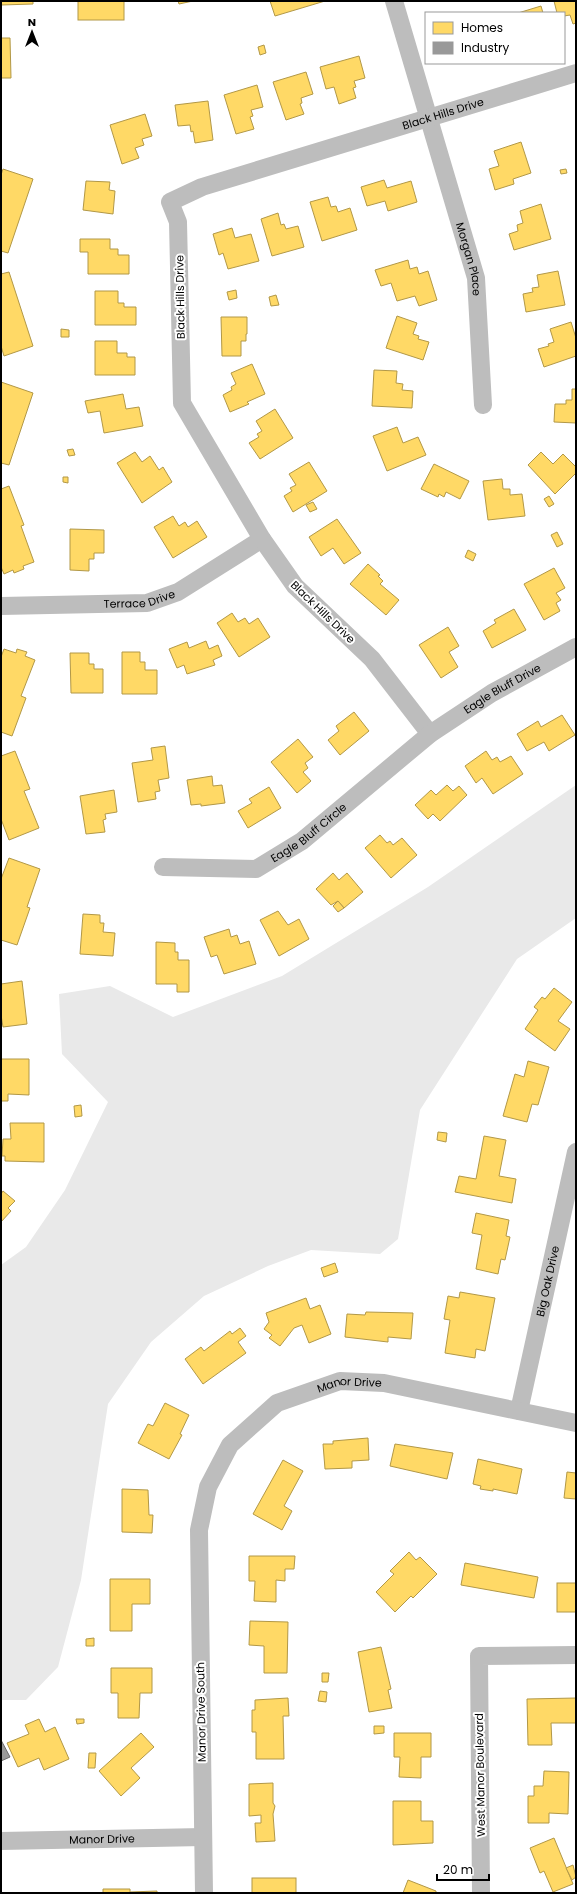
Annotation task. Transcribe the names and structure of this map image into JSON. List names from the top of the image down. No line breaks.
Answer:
{"streets":{"street":["Black Hills Drive","Morgan Place","Terrace Drive","Eagle Bluff Drive","Eagle Bluff Circle","Big Oak Drive","Manor Drive","Manor Drive South","West Manor Boulevard"]},"crossings":[["Black Hills Drive","Morgan Place"],["Black Hills Drive","Terrace Drive"],["Black Hills Drive","Eagle Bluff Drive"],["Black Hills Drive","Eagle Bluff Circle"],["Eagle Bluff Drive","Eagle Bluff Circle"],["Big Oak Drive","Manor Drive"],["Manor Drive","Manor Drive South"]],"legend":["Homes","Industry"],"scale_bar":"20 m","north":"top"}
